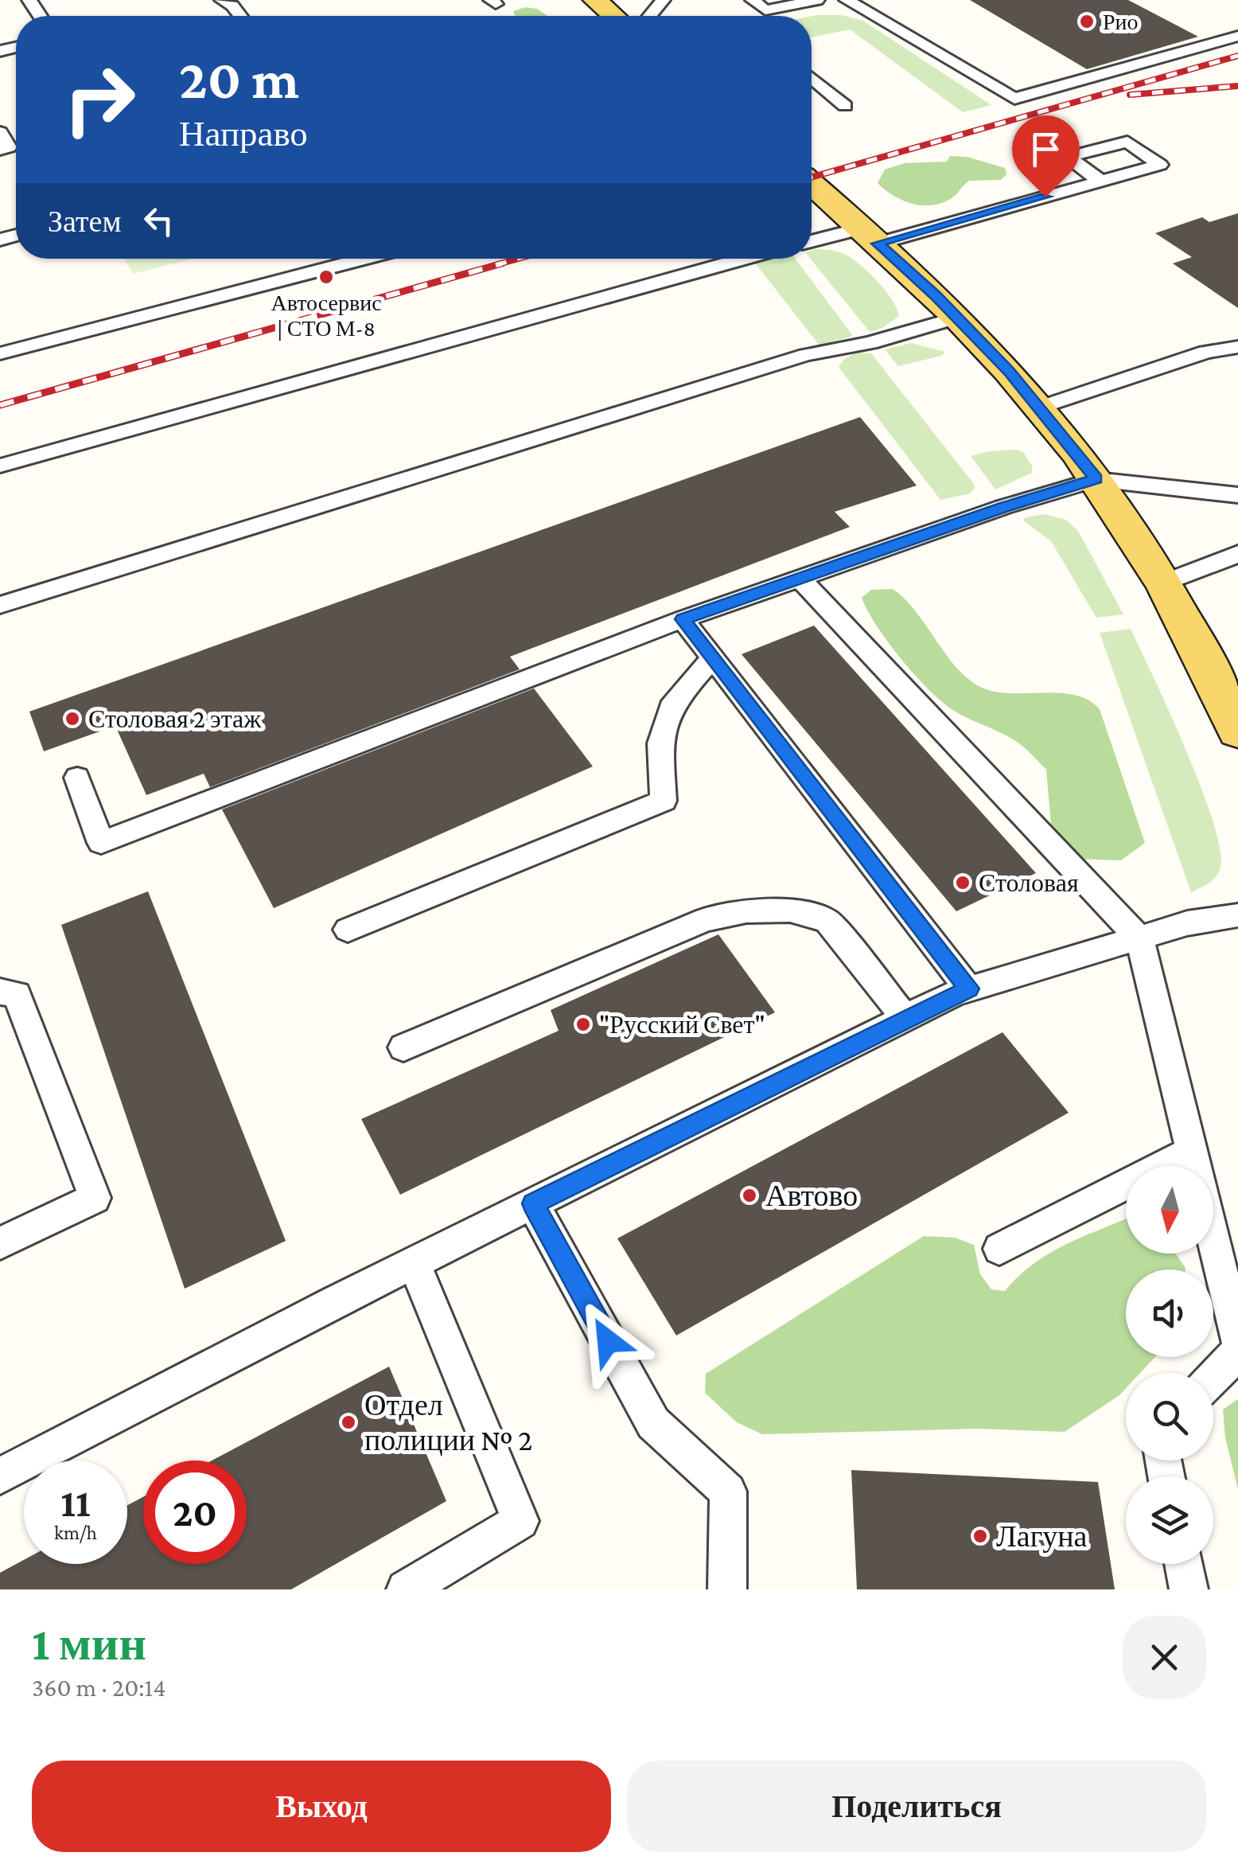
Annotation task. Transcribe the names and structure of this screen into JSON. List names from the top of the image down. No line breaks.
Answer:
{"places":["Рио","Автосервис | СТО М-8","Столовая 2 этаж","Столовая","\"Русский Свет\"","Автово","Отдел полиции № 2","Лагуна"],"north":"bottom","page":{"turn":["20 m","Направо"],"then":"Затем","speed":"11 km/h","limit":"20","heading":["1 мин","360 m · 20:14"],"buttons":["Выход","Поделиться"]}}
